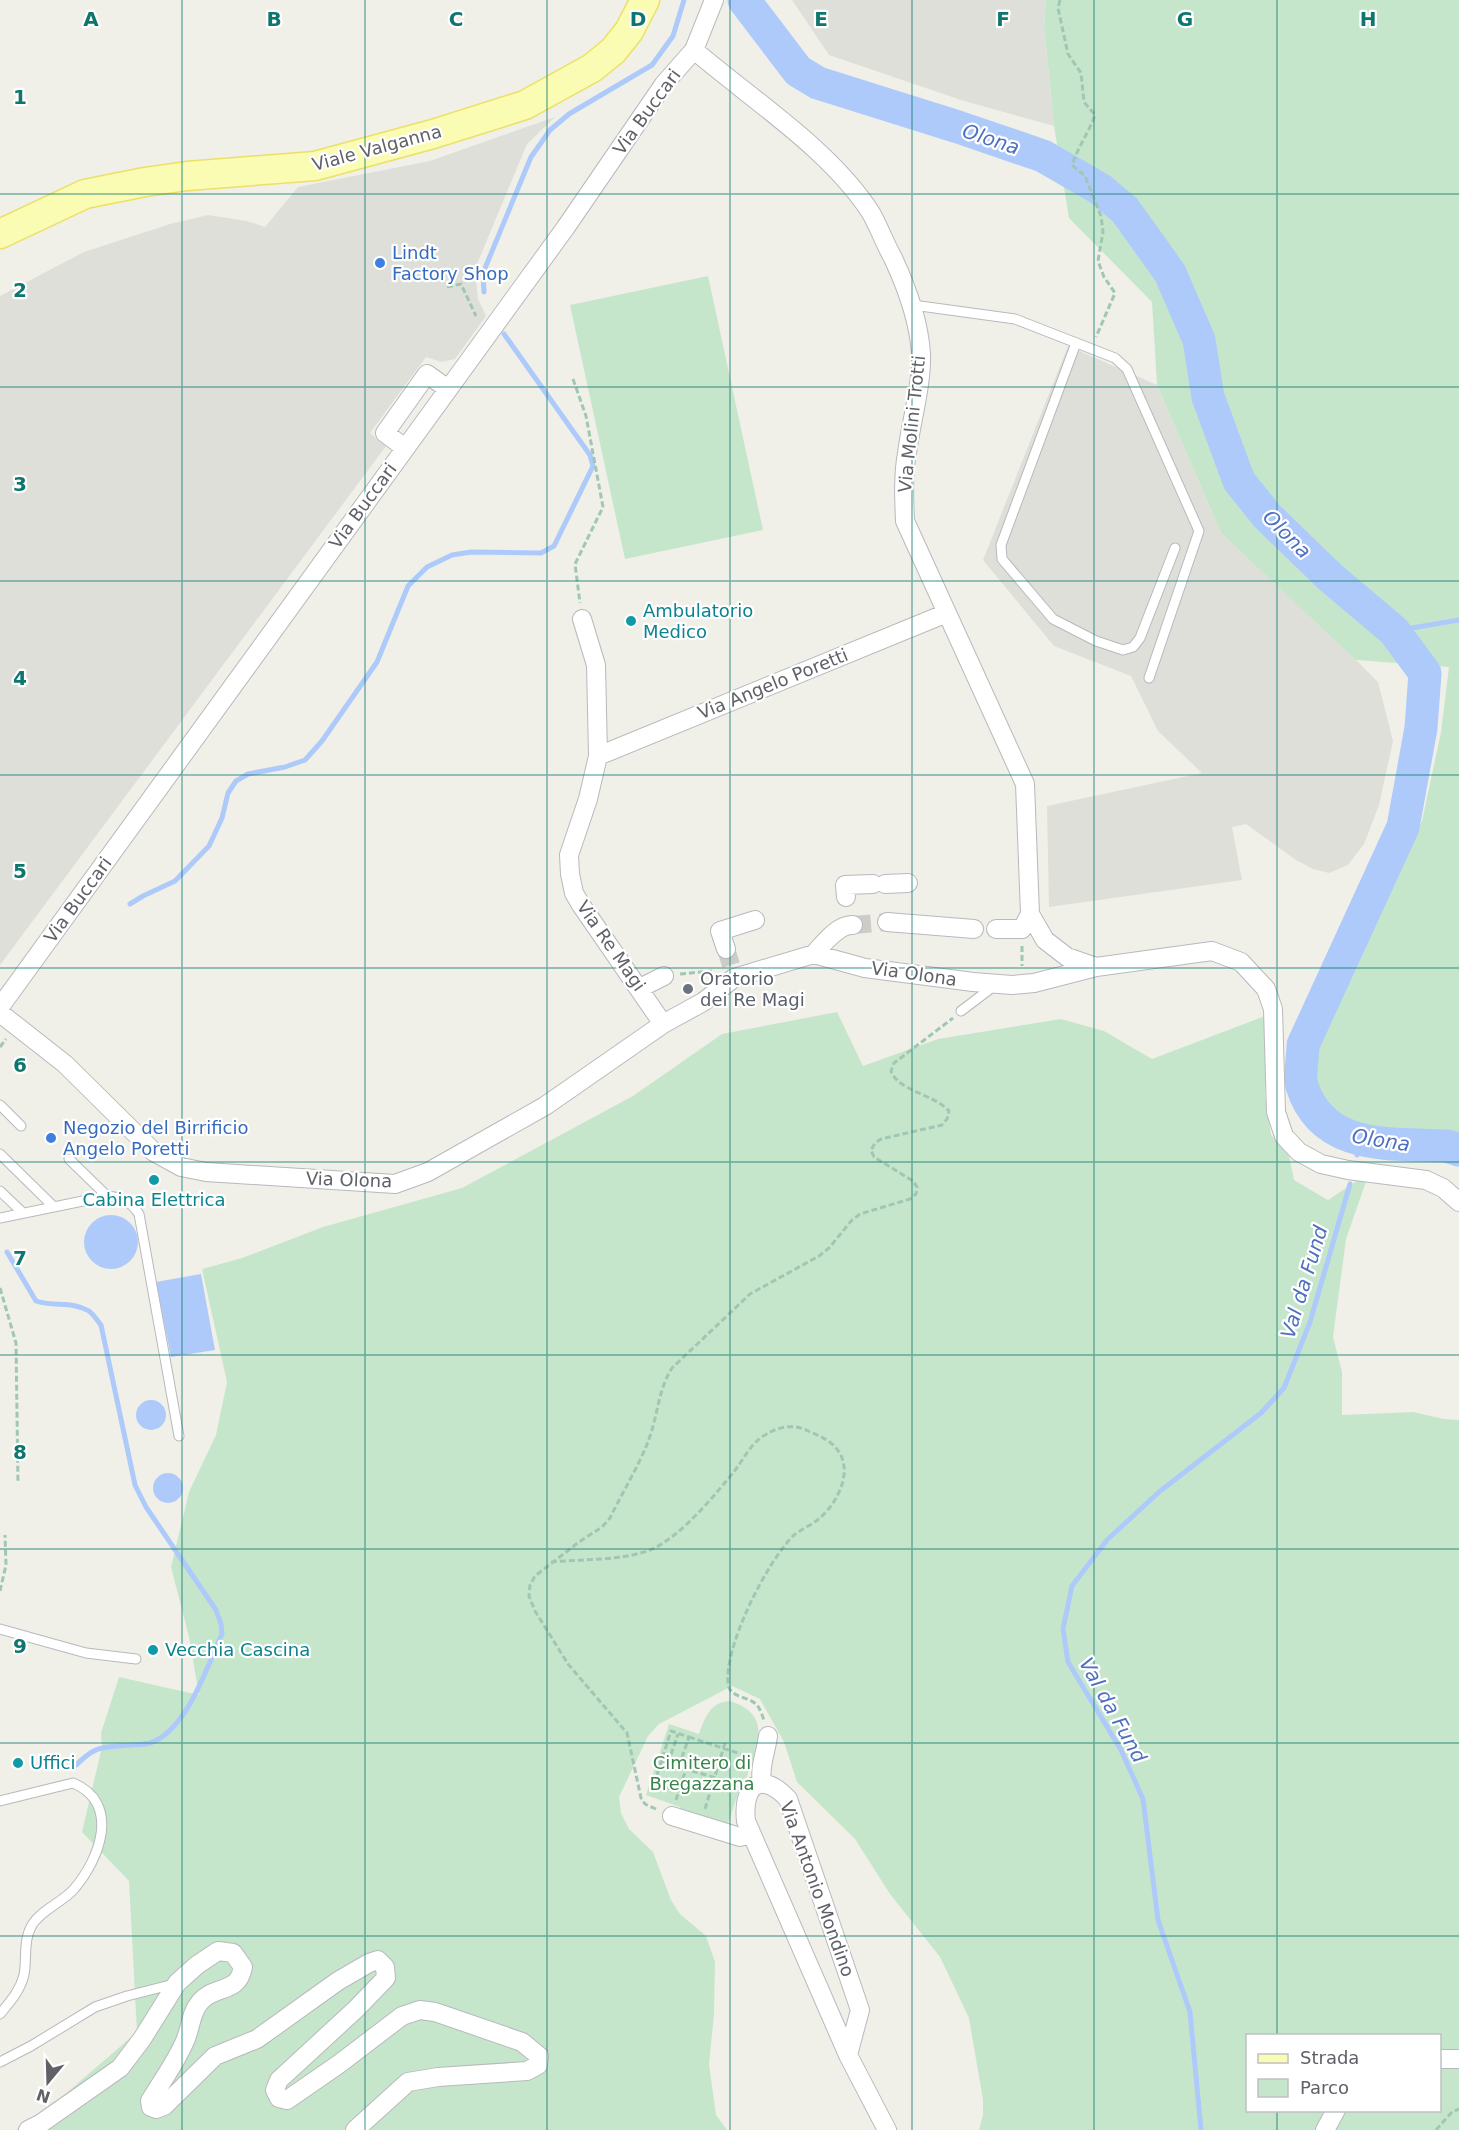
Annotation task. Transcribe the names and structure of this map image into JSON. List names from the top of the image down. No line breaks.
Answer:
{"streets":{"main road":["Viale Valganna"],"street":["Via Buccari","Via Molini Trotti","Via Angelo Poretti","Via Re Magi","Via Olona","Via Antonio Mondino"]},"crossings":[["Via Buccari","Via Molini Trotti"],["Via Molini Trotti","Via Angelo Poretti"],["Via Molini Trotti","Via Olona"],["Via Angelo Poretti","Via Re Magi"],["Via Re Magi","Via Olona"]],"water":["Olona","Val da Fund"],"parks":["Cimitero di Bregazzana"],"places":["Lindt Factory Shop","Ambulatorio Medico","Oratorio dei Re Magi","Negozio del Birrificio Angelo Poretti","Cabina Elettrica","Vecchia Cascina","Uffici"],"legend":["Strada","Parco"],"north":"bottom","grid":{"columns":["A","B","C","D","E","F","G","H"],"rows":["1","2","3","4","5","6","7","8","9"]}}
